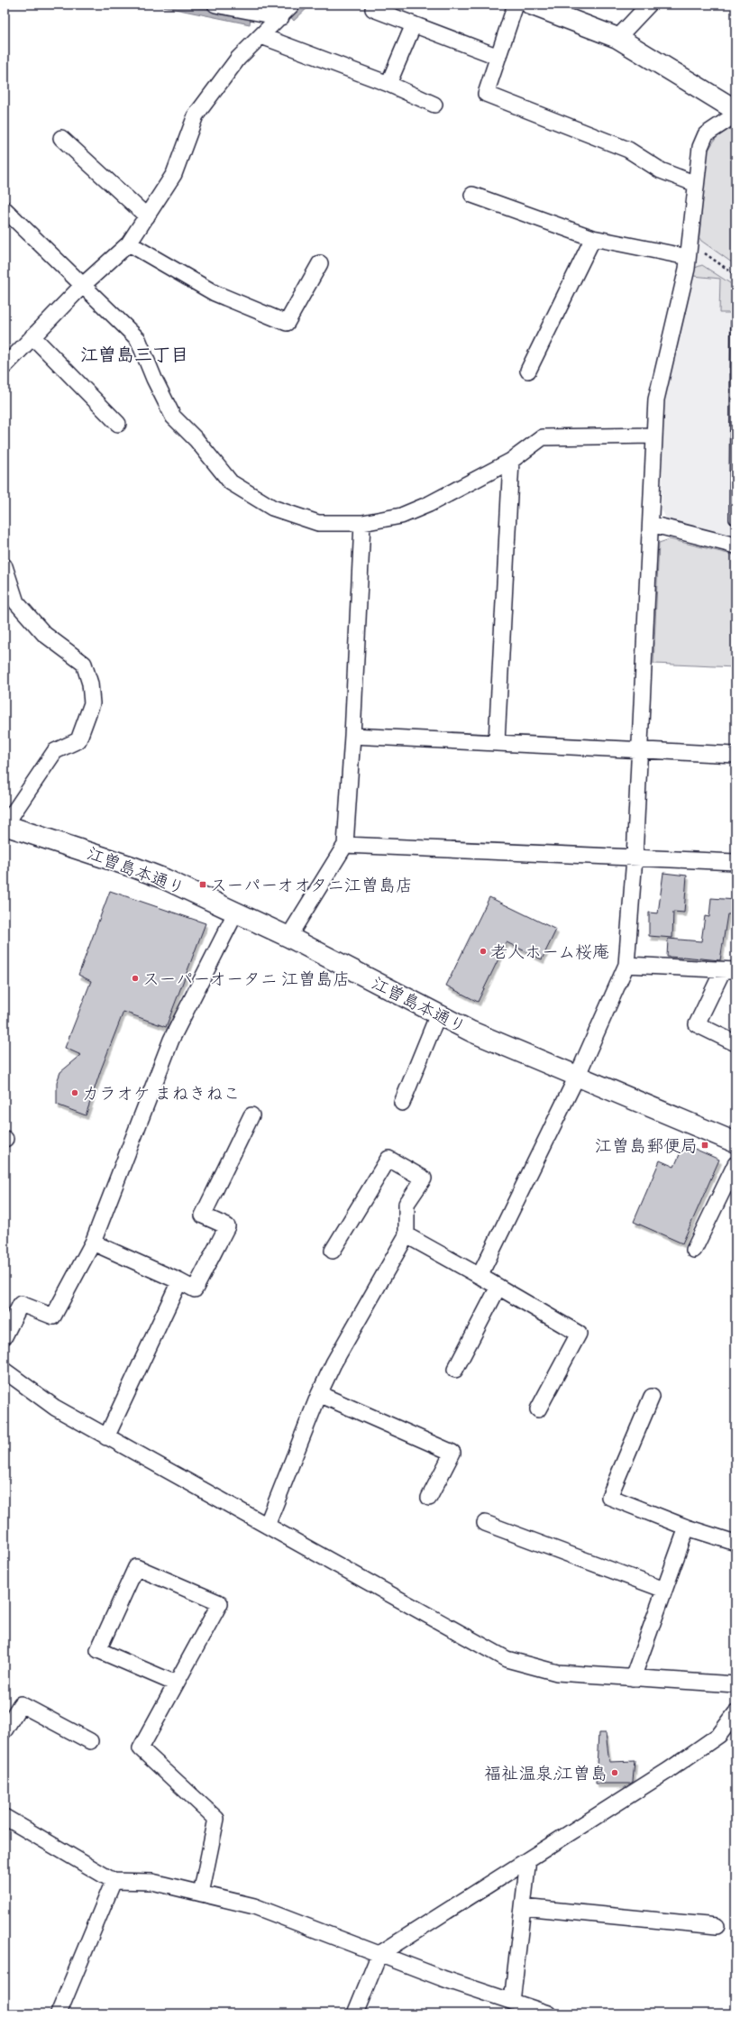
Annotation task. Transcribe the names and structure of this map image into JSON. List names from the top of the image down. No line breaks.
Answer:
{"streets":{"street":["江曽島本通り"]},"districts":["江曽島三丁目"],"places":{"transit":["スーパーオオタニ江曽島店","江曽島郵便局"],"other":["老人ホーム桜庵","スーパーオータニ 江曽島店","カラオケ まねきねこ","福祉温泉;江曽島"]}}
